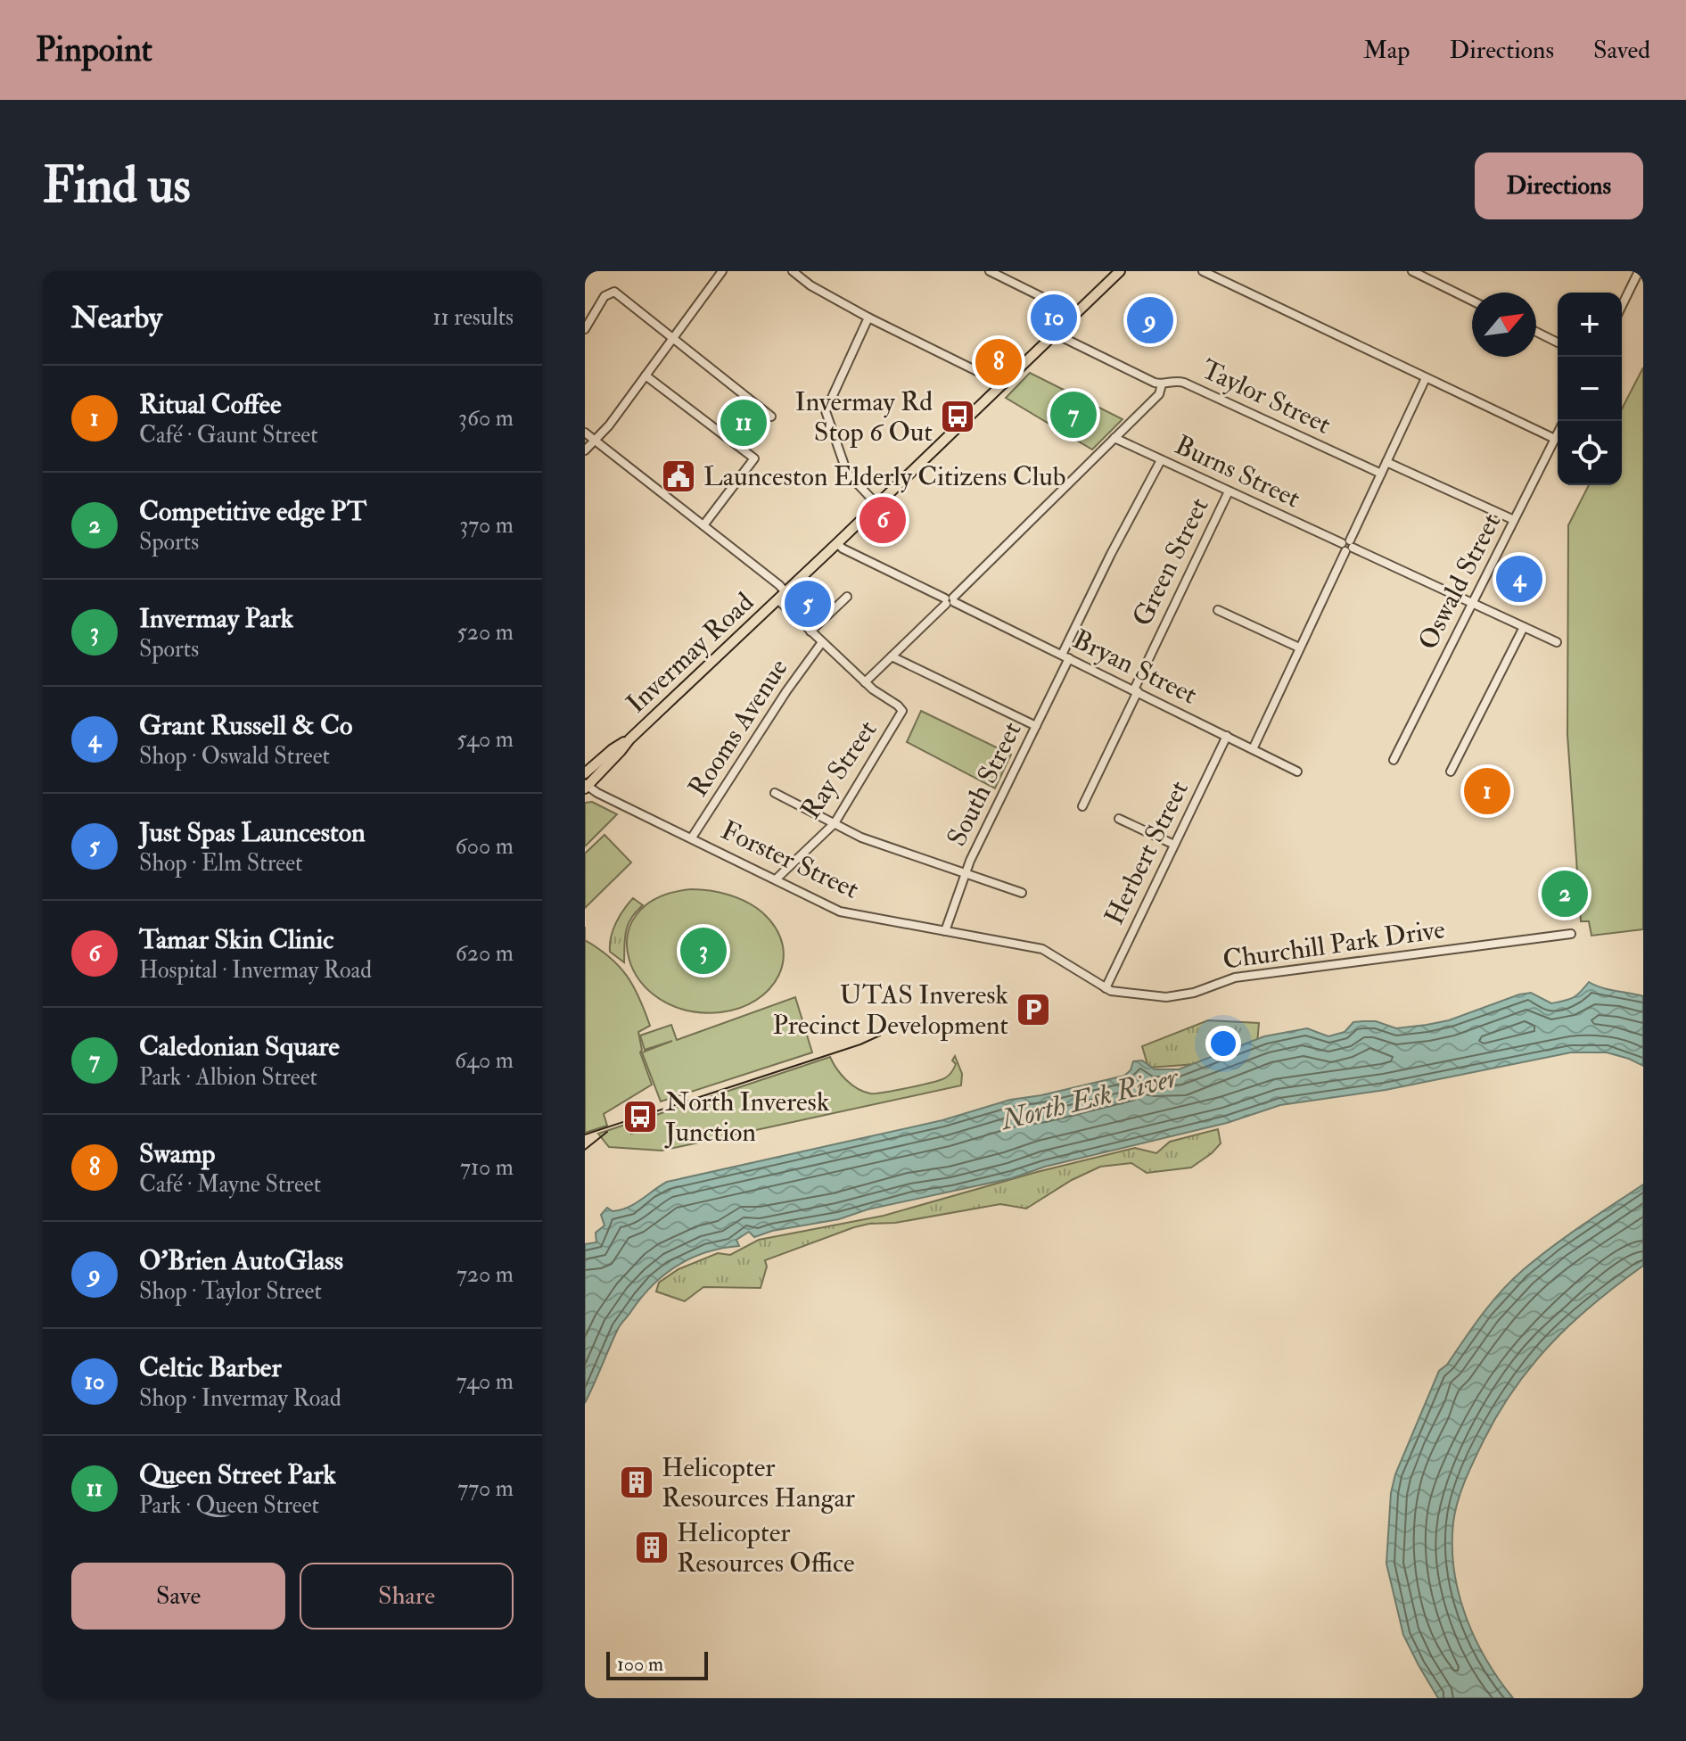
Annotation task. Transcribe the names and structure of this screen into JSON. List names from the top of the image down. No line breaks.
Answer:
{"streets":{"main road":["Invermay Road"],"street":["Taylor Street","Burns Street","Green Street","Oswald Street","Bryan Street","Rooms Avenue","Ray Street","South Street","Herbert Street","Forster Street","Churchill Park Drive"]},"crossings":[["Taylor Street","Invermay Road"],["Burns Street","Green Street"],["Burns Street","Oswald Street"],["Burns Street","South Street"],["Green Street","Bryan Street"],["Invermay Road","Bryan Street"],["Invermay Road","Forster Street"],["Bryan Street","South Street"],["Bryan Street","Herbert Street"],["Rooms Avenue","Forster Street"],["Ray Street","Forster Street"],["South Street","Forster Street"],["Herbert Street","Forster Street"],["Herbert Street","Churchill Park Drive"],["Forster Street","Churchill Park Drive"]],"water":["North Esk River"],"places":{"bus stop":["Invermay Rd Stop 6 Out","North Inveresk Junction"],"public building":["Launceston Elderly Citizens Club"],"parking":["UTAS Inveresk Precinct Development"],"building":["Helicopter Resources Hangar","Helicopter Resources Office"]},"scale_bar":"100 m","north":"top right","page":{"header":"Pinpoint","nav":["Map","Directions","Saved"],"buttons":["Directions",["Save","Share"]],"title":"Find us","heading":["Nearby","11 results"],"pins":["10","9","8","7","11","6","4","5","1","2","3"],"map_buttons":["+","−"],"list":[{"mark":"1","name":"Ritual Coffee","note":"Café · Gaunt Street","value":"360 m"},{"mark":"2","name":"Competitive edge PT","note":"Sports","value":"370 m"},{"mark":"3","name":"Invermay Park","note":"Sports","value":"520 m"},{"mark":"4","name":"Grant Russell & Co","note":"Shop · Oswald Street","value":"540 m"},{"mark":"5","name":"Just Spas Launceston","note":"Shop · Elm Street","value":"600 m"},{"mark":"6","name":"Tamar Skin Clinic","note":"Hospital · Invermay Road","value":"620 m"},{"mark":"7","name":"Caledonian Square","note":"Park · Albion Street","value":"640 m"},{"mark":"8","name":"Swamp","note":"Café · Mayne Street","value":"710 m"},{"mark":"9","name":"O'Brien AutoGlass","note":"Shop · Taylor Street","value":"720 m"},{"mark":"10","name":"Celtic Barber","note":"Shop · Invermay Road","value":"740 m"},{"mark":"11","name":"Queen Street Park","note":"Park · Queen Street","value":"770 m"}],"scale":"100 m"}}
